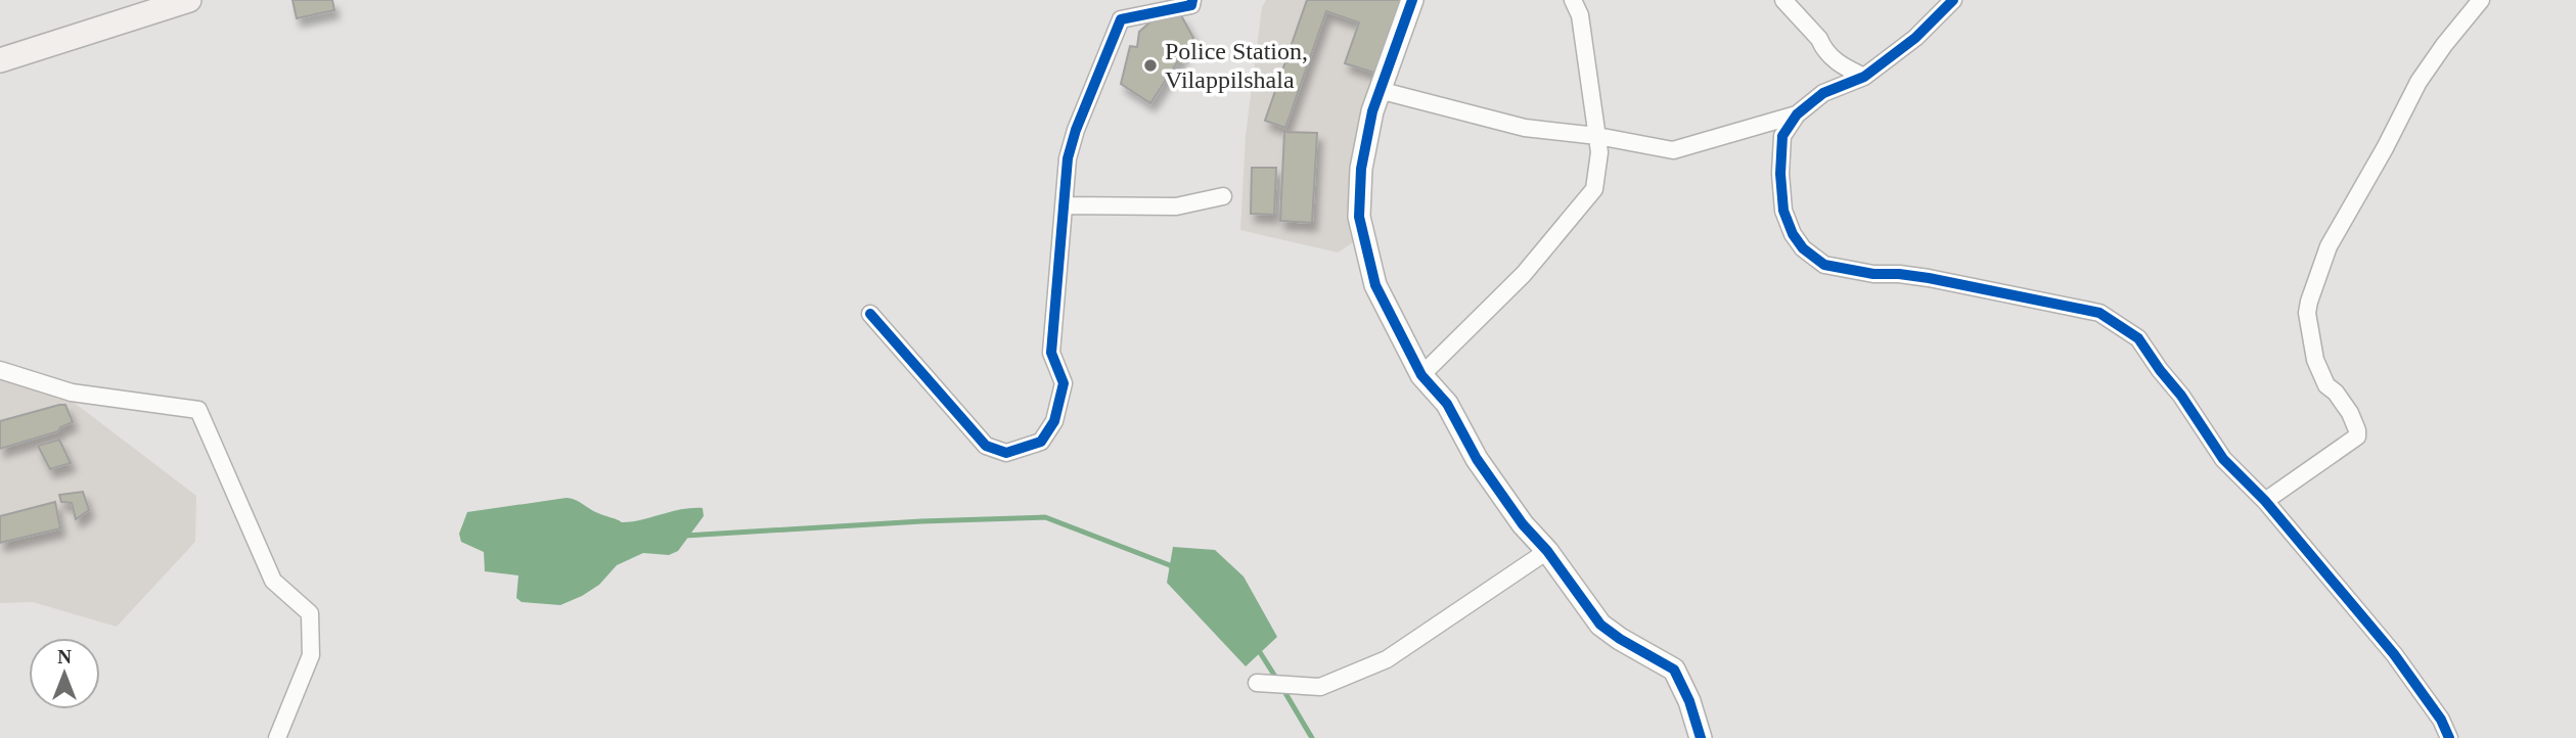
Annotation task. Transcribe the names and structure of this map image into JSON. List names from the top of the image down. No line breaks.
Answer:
{"places":["Police Station, Vilappilshala"],"north":"top"}
